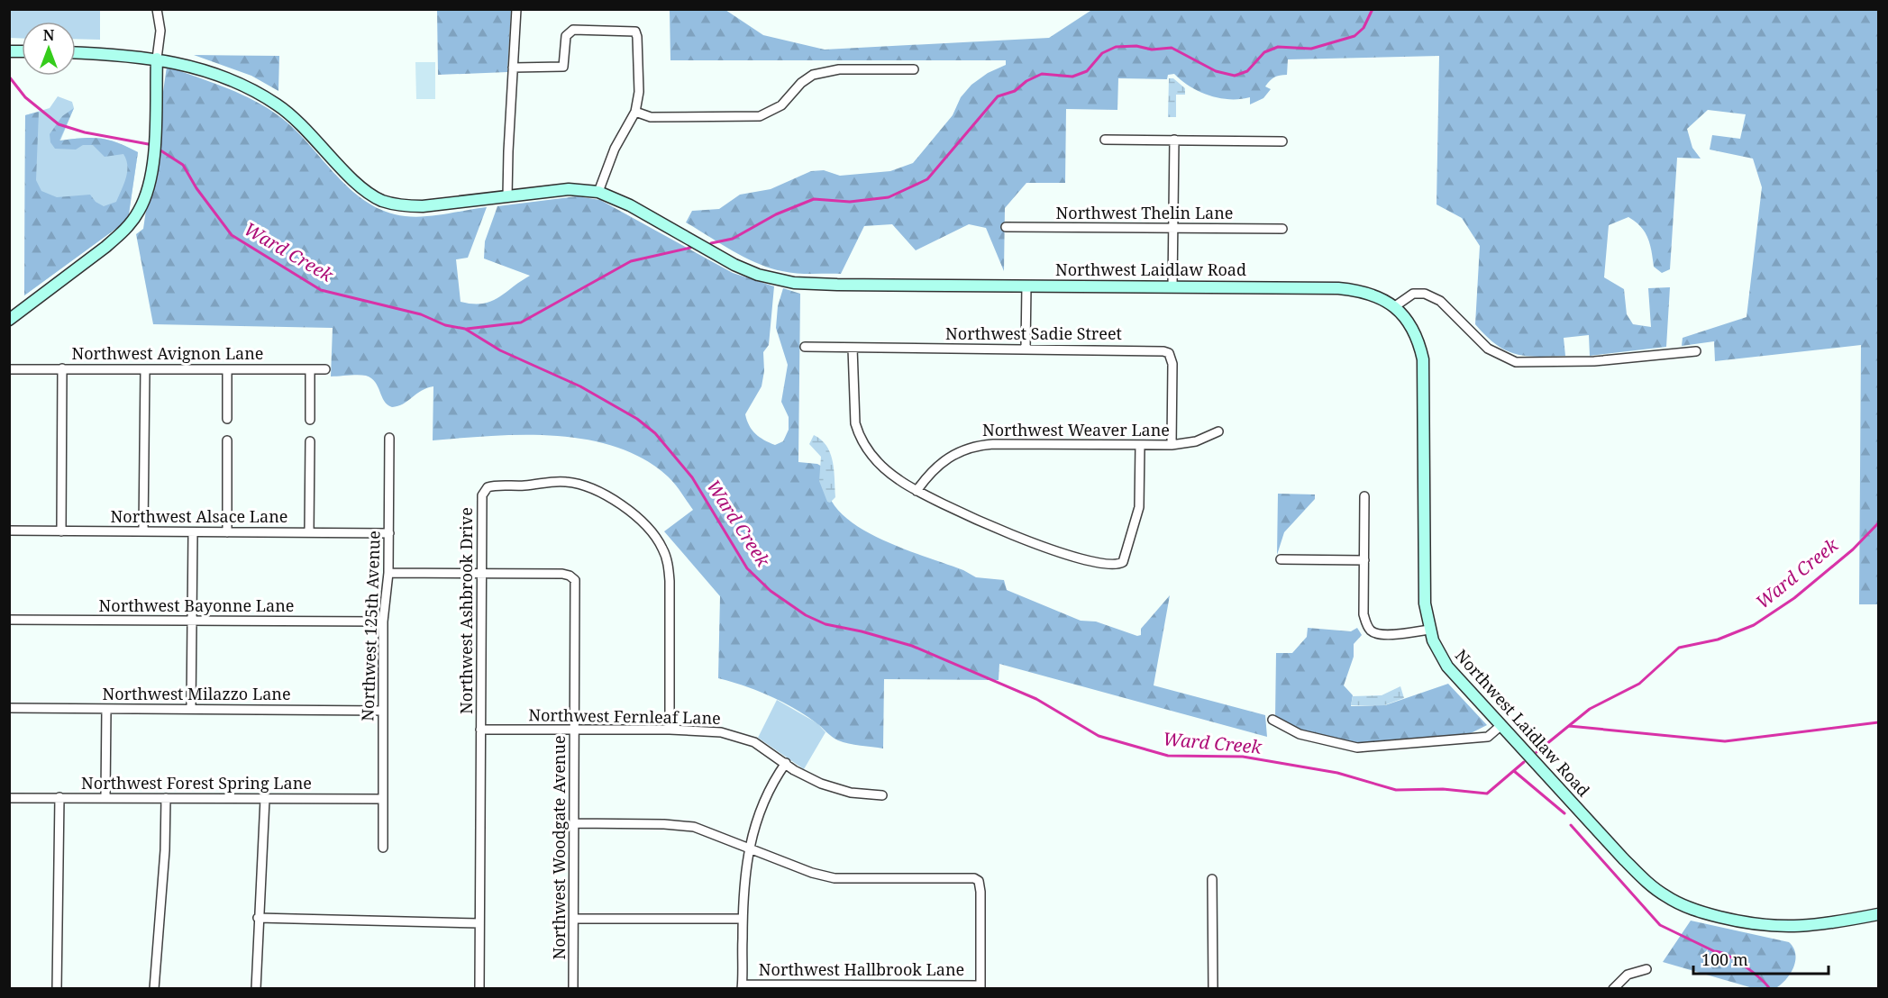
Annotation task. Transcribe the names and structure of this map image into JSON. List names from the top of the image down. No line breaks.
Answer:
{"streets":{"street":["Northwest Thelin Lane","Northwest Laidlaw Road","Northwest Sadie Street","Northwest Avignon Lane","Northwest Weaver Lane","Northwest Alsace Lane","Northwest Bayonne Lane","Northwest Ashbrook Drive","Northwest 125th Avenue","Northwest Milazzo Lane","Northwest Fernleaf Lane","Northwest Forest Spring Lane","Northwest Woodgate Avenue","Northwest Hallbrook Lane"]},"crossings":[["Northwest Sadie Street","Northwest Weaver Lane"],["Northwest Alsace Lane","Northwest 125th Avenue"],["Northwest Bayonne Lane","Northwest 125th Avenue"],["Northwest Ashbrook Drive","Northwest Fernleaf Lane"],["Northwest Ashbrook Drive","Northwest Woodgate Avenue"],["Northwest 125th Avenue","Northwest Milazzo Lane"],["Northwest 125th Avenue","Northwest Forest Spring Lane"],["Northwest Fernleaf Lane","Northwest Woodgate Avenue"]],"water":["Ward Creek"],"scale_bar":"100 m","north":"top"}
